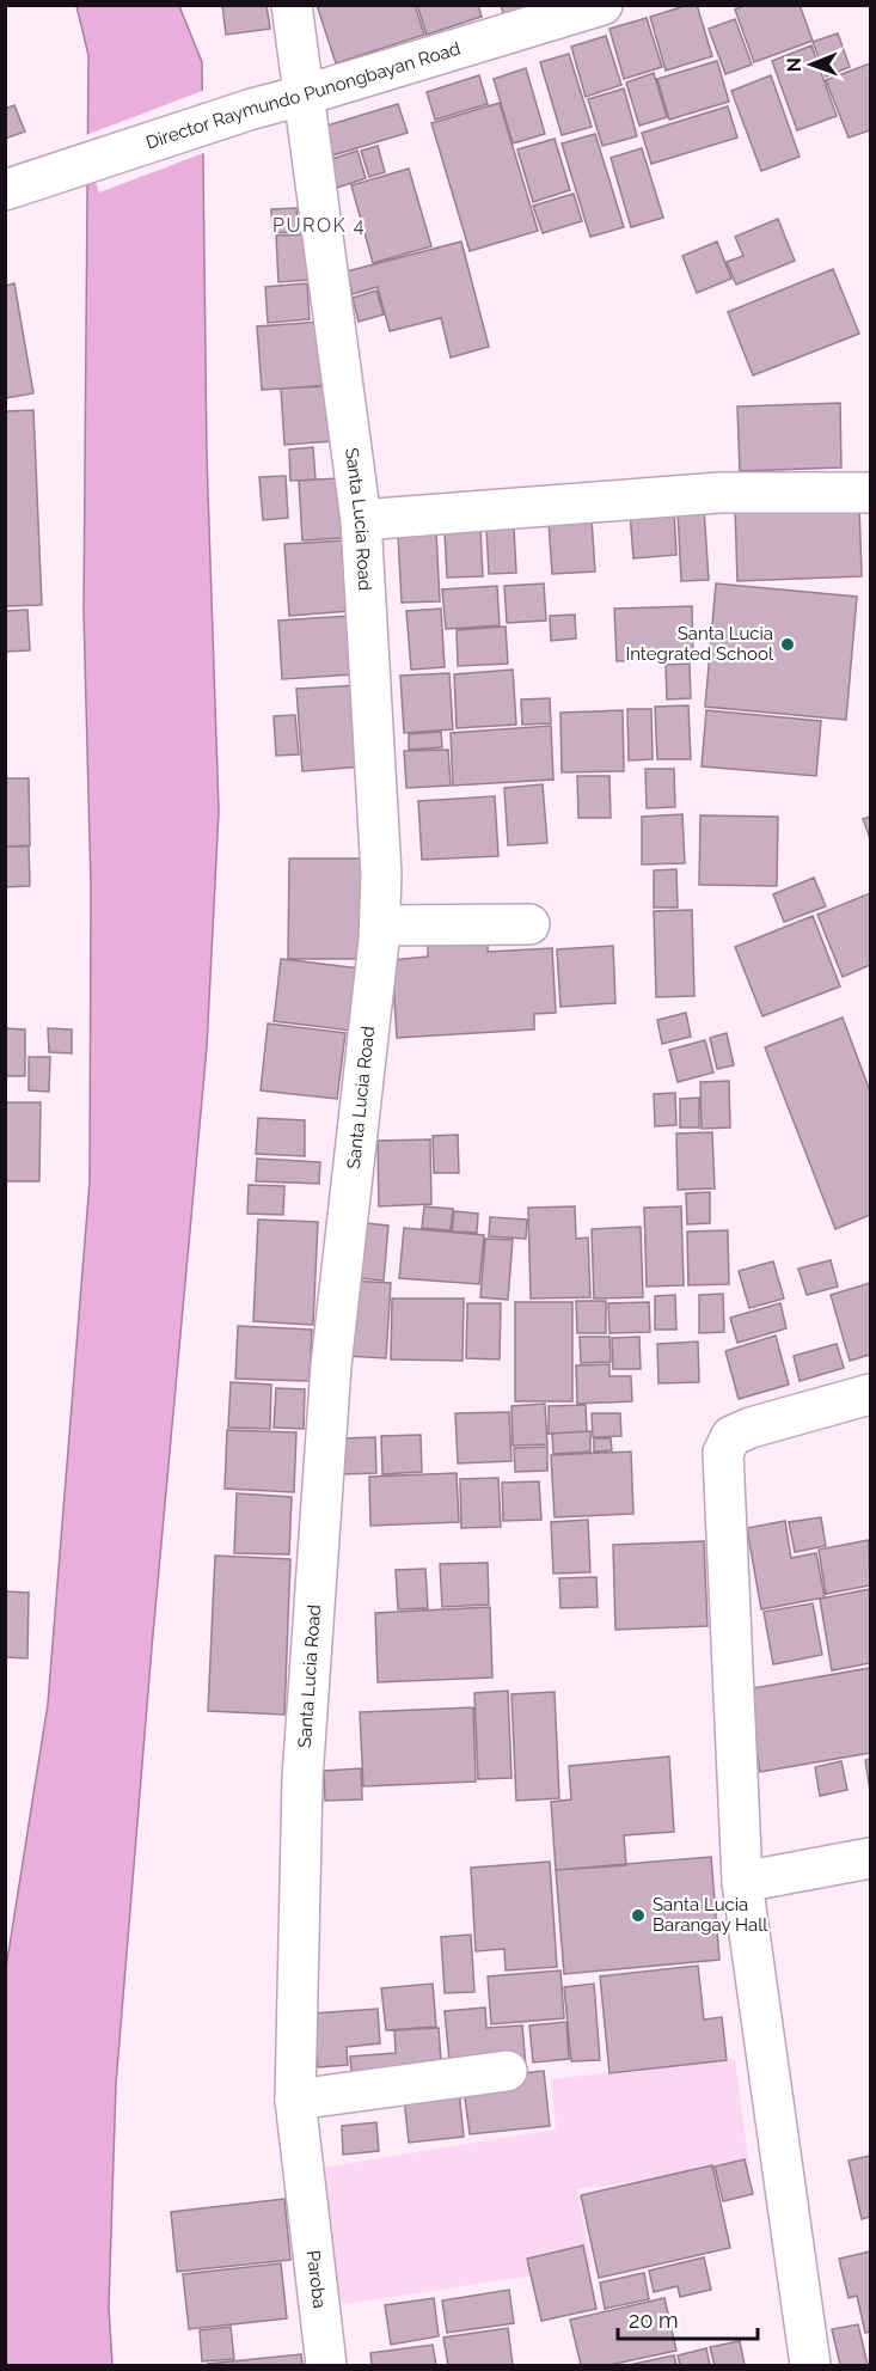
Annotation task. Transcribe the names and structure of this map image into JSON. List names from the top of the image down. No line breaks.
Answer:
{"streets":{"street":["Director Raymundo Punongbayan Road","Santa Lucia Road","Paroba"]},"crossings":[["Director Raymundo Punongbayan Road","Santa Lucia Road"],["Santa Lucia Road","Paroba"]],"districts":["PUROK 4"],"places":["Santa Lucia Integrated School","Santa Lucia Barangay Hall"],"scale_bar":"20 m","north":"left"}
